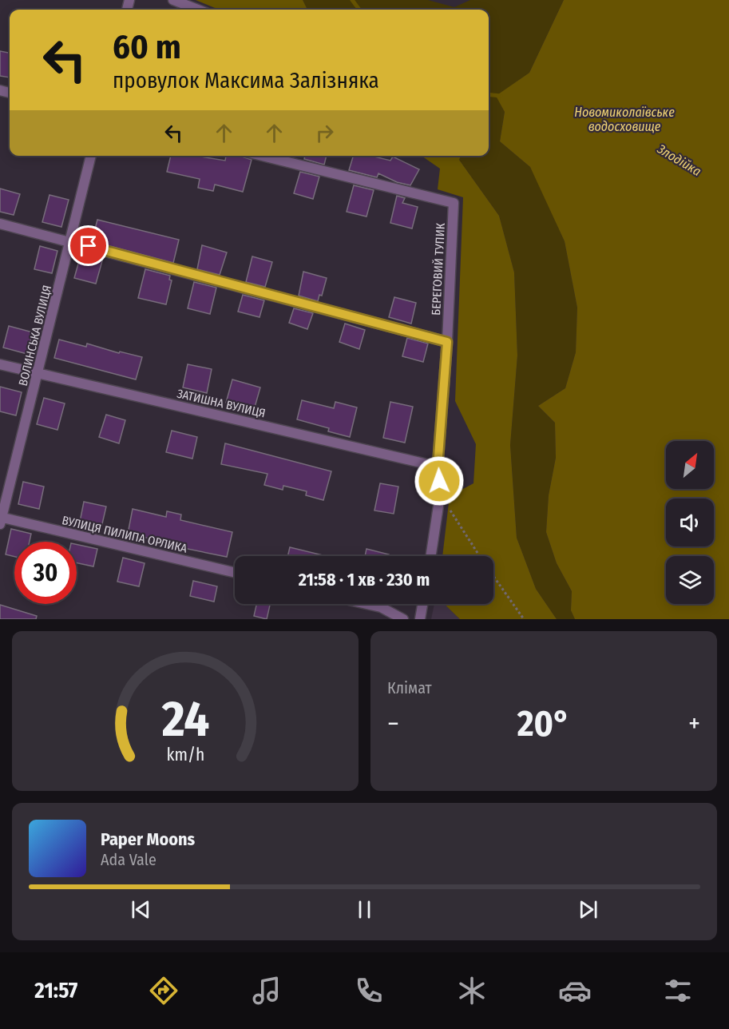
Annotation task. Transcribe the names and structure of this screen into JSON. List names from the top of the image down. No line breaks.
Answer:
{"streets":{"street":["БЕРЕГОВИЙ ТУПИК","ВОЛИНСЬКА ВУЛИЦЯ","ЗАТИШНА ВУЛИЦЯ","ВУЛИЦЯ ПИЛИПА ОРЛИКА"]},"crossings":[["БЕРЕГОВИЙ ТУПИК","ЗАТИШНА ВУЛИЦЯ"],["ВОЛИНСЬКА ВУЛИЦЯ","ЗАТИШНА ВУЛИЦЯ"],["ВОЛИНСЬКА ВУЛИЦЯ","ВУЛИЦЯ ПИЛИПА ОРЛИКА"]],"water":["Новомиколаївське водосховище","Злодійка"],"north":"top right","page":{"turn":["60 m","провулок Максима Залізняка"],"limit":"30","trip":"21:58 · 1 хв · 230 m","tile":"Клімат","heat":["−","20°","+"],"song":["Paper Moons","Ada Vale"],"tabs":"21:57","gauge":["24","km/h"]}}
